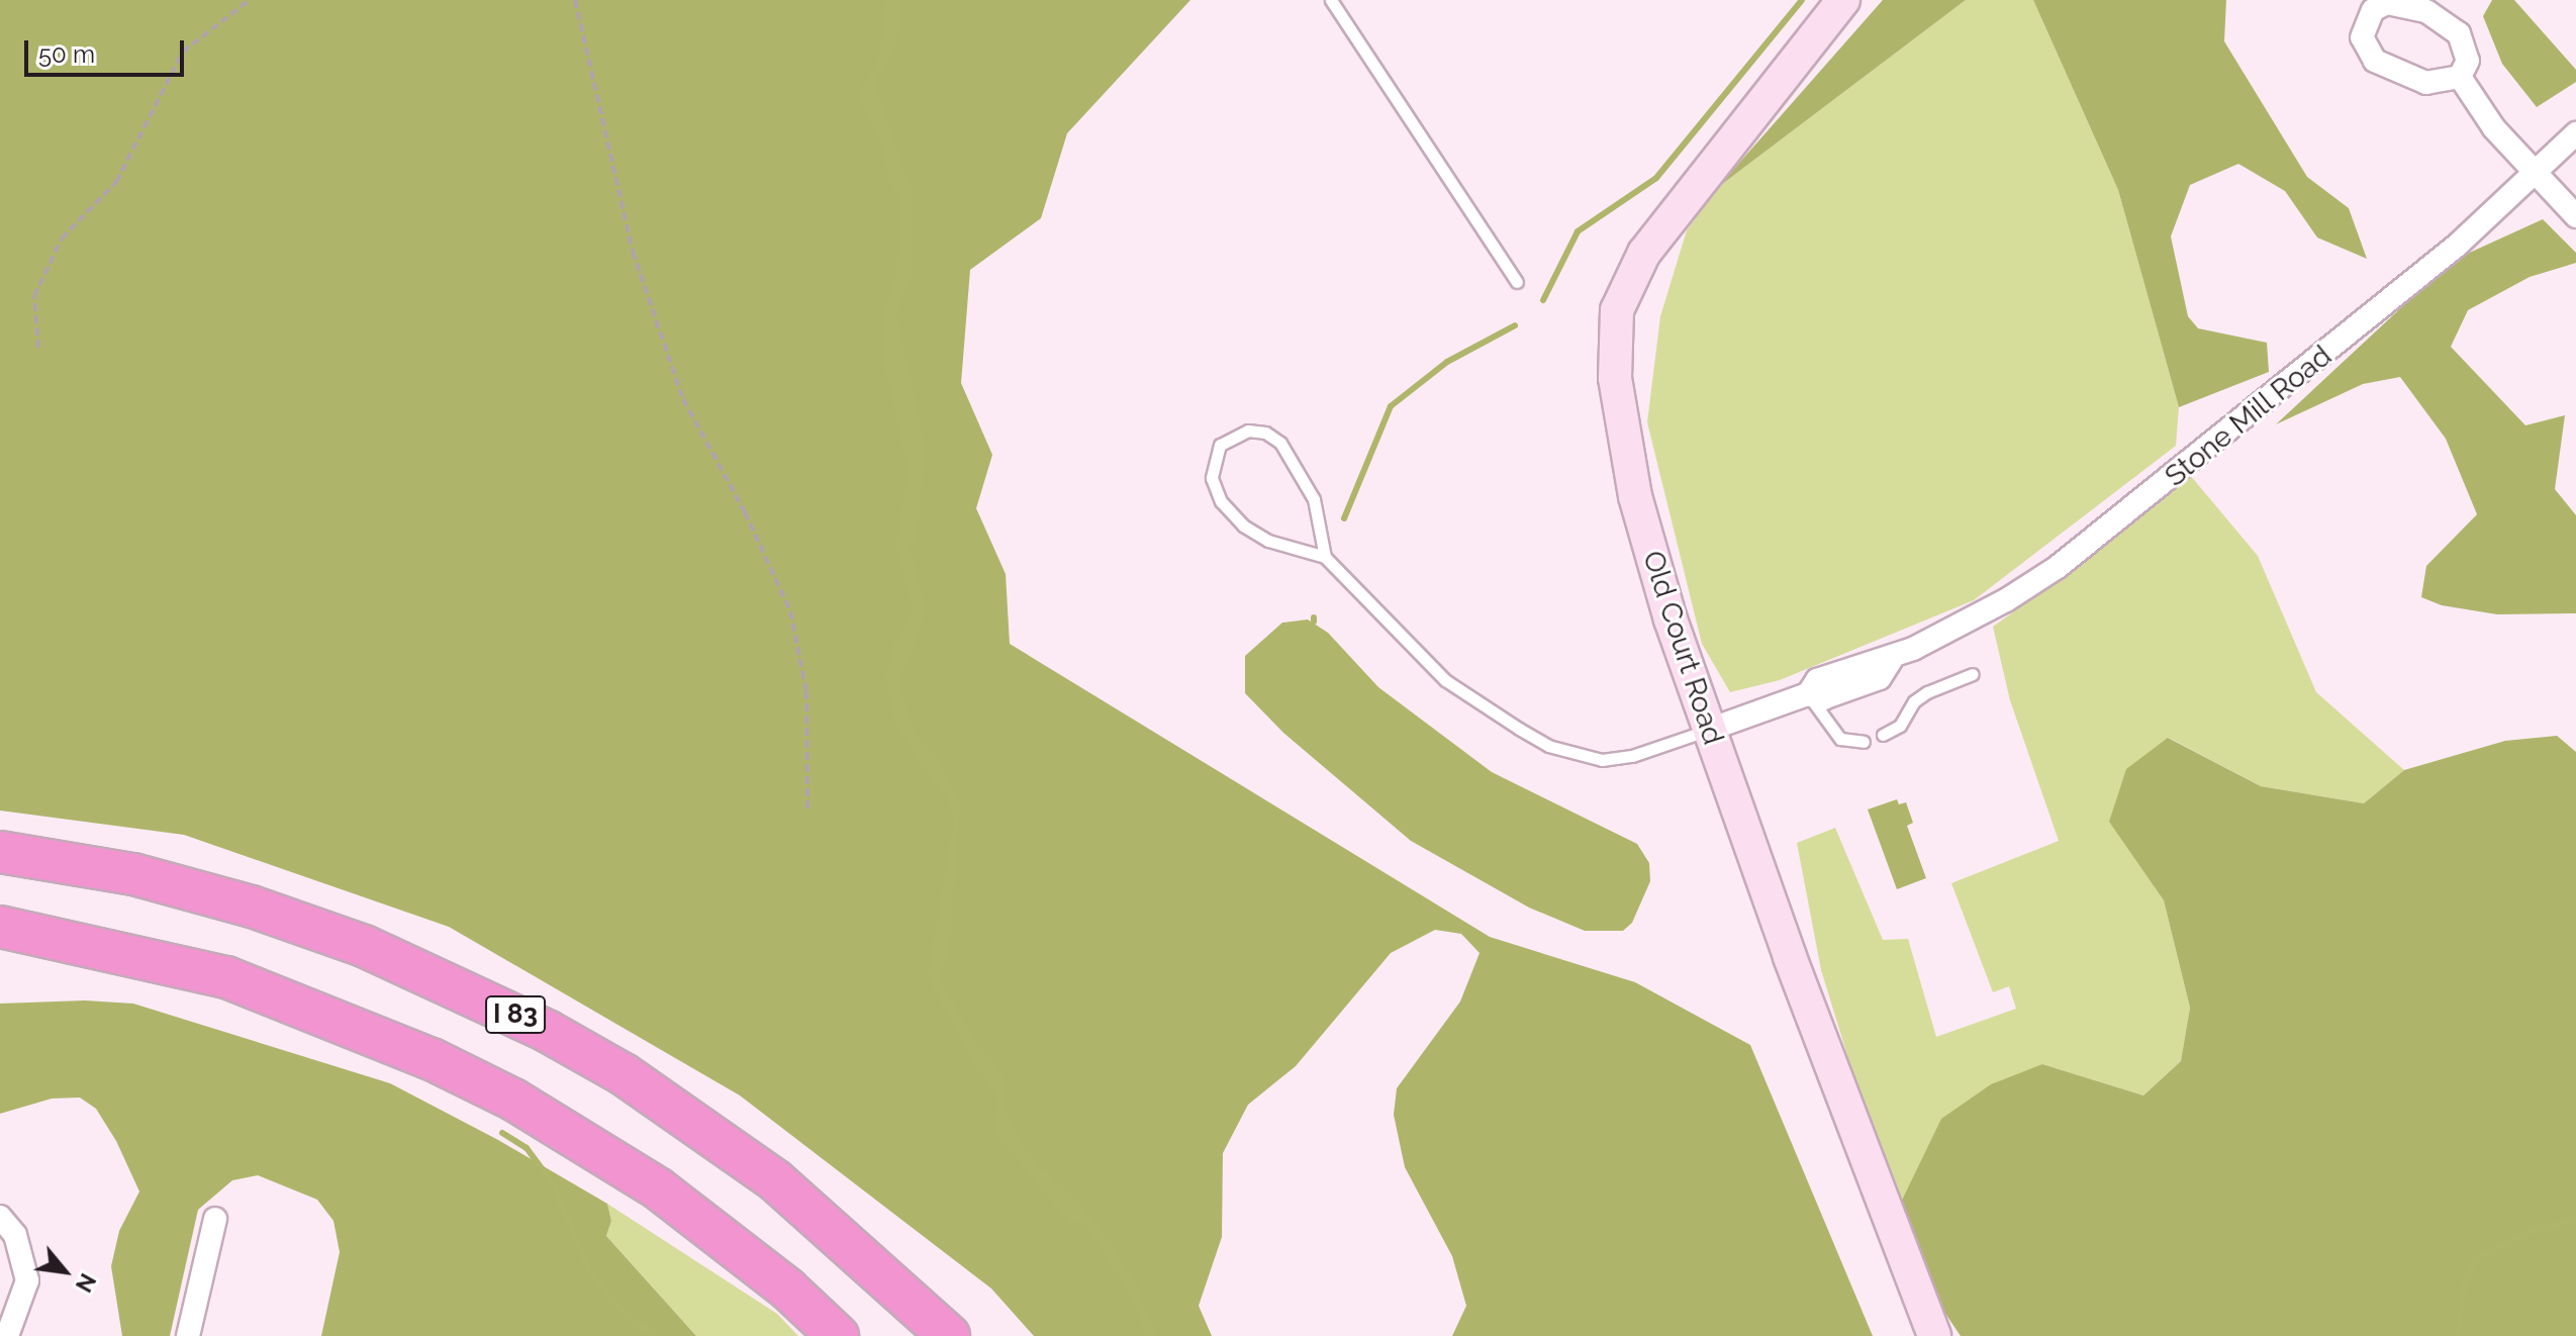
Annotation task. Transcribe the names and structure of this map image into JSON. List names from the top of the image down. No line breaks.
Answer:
{"streets":{"highway":["I 83"],"main road":["Old Court Road"],"street":["Stone Mill Road"]},"crossings":[["Stone Mill Road","Old Court Road"]],"scale_bar":"50 m","north":"bottom right"}
